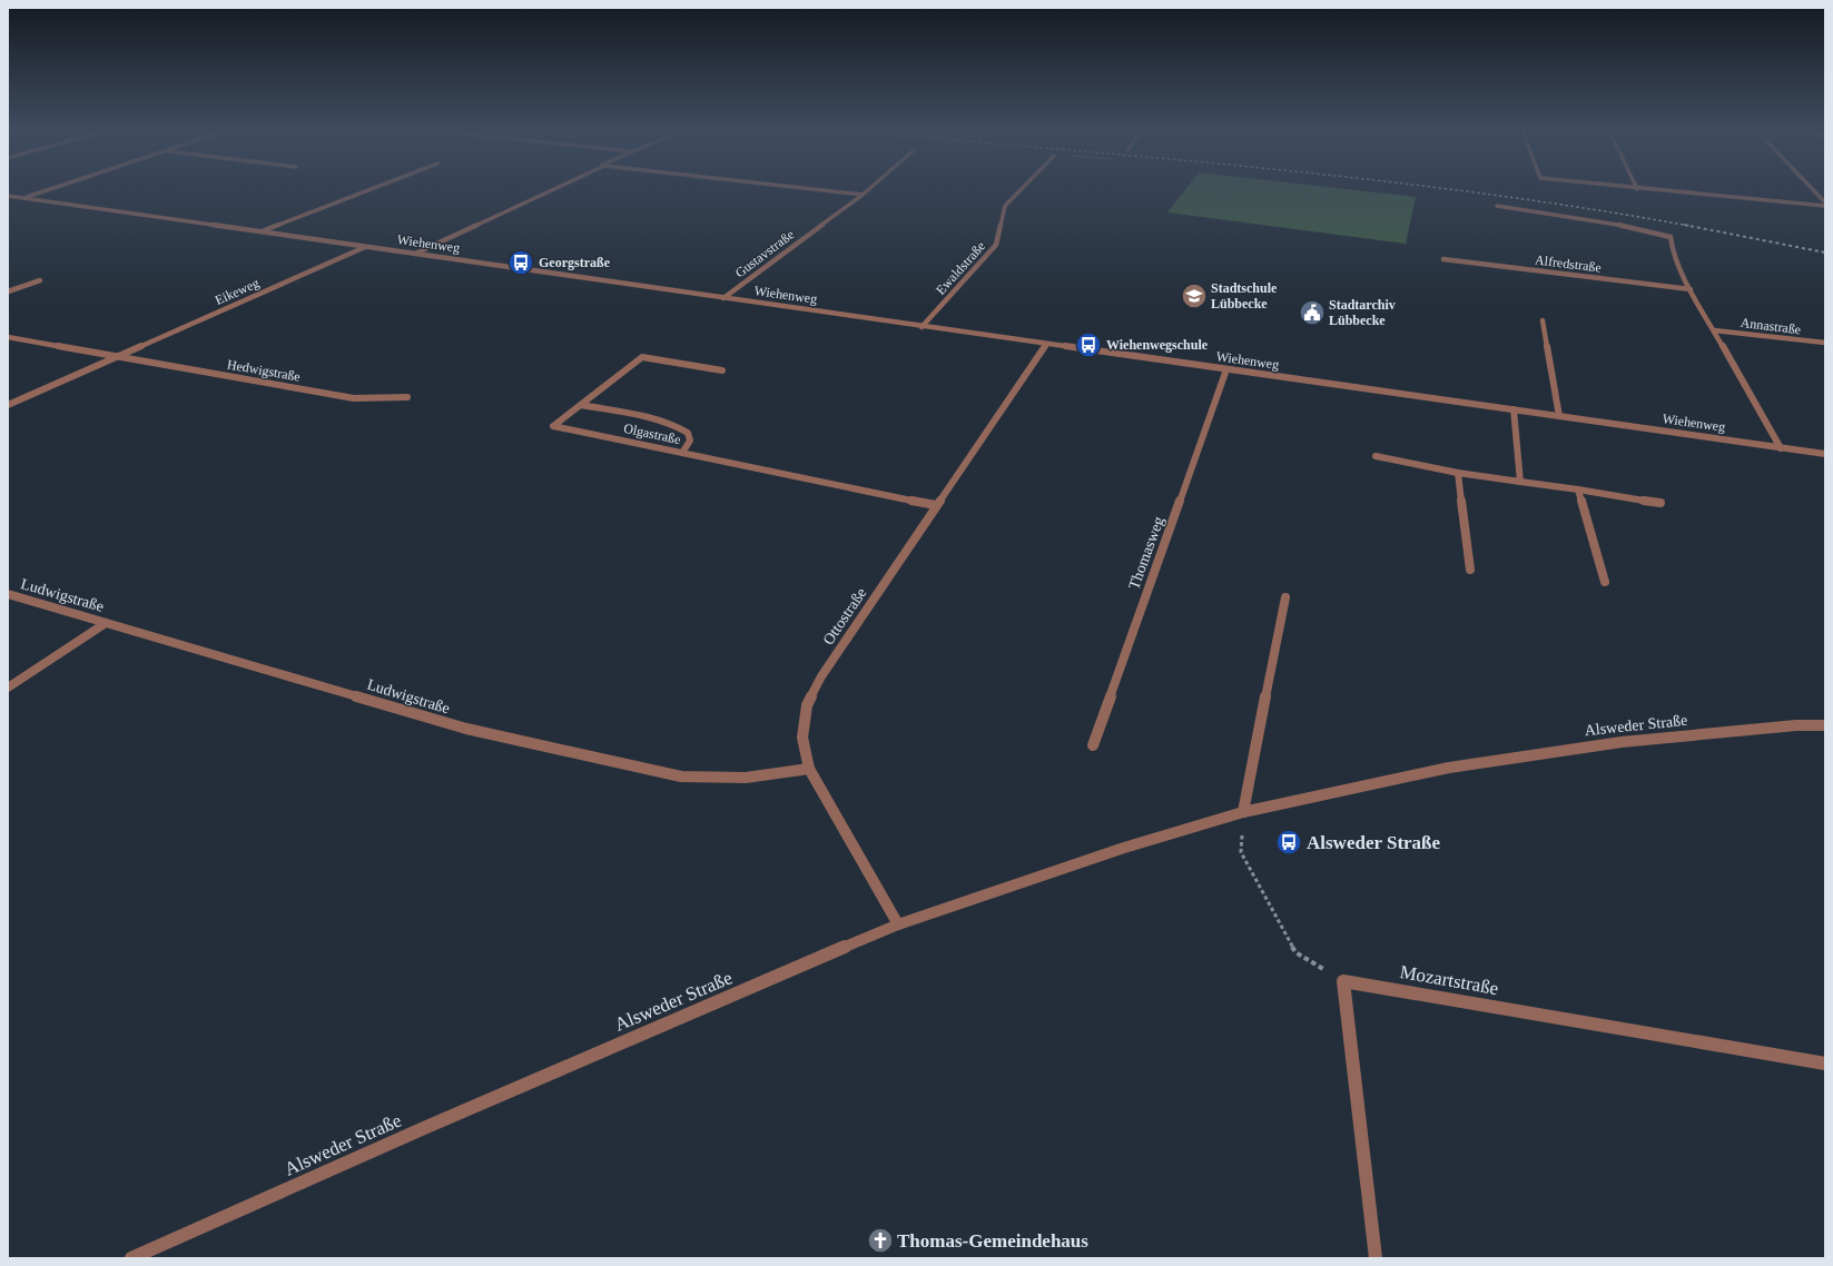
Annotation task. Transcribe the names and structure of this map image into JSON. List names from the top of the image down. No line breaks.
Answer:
{"streets":{"street":["Wiehenweg","Gustavstraße","Alfredstraße","Ewaldstraße","Eikeweg","Annastraße","Hedwigstraße","Olgastraße","Thomasweg","Ludwigstraße","Ottostraße","Alsweder Straße","Mozartstraße"]},"crossings":[["Wiehenweg","Gustavstraße"],["Wiehenweg","Ewaldstraße"],["Wiehenweg","Eikeweg"],["Wiehenweg","Thomasweg"],["Wiehenweg","Ottostraße"],["Eikeweg","Hedwigstraße"],["Olgastraße","Ottostraße"],["Ludwigstraße","Ottostraße"],["Ottostraße","Alsweder Straße"]],"places":{"bus stop":["Georgstraße","Wiehenwegschule","Alsweder Straße"],"school or university":["Stadtschule Lübbecke"],"public building":["Stadtarchiv Lübbecke"],"church":["Thomas-Gemeindehaus"]}}
